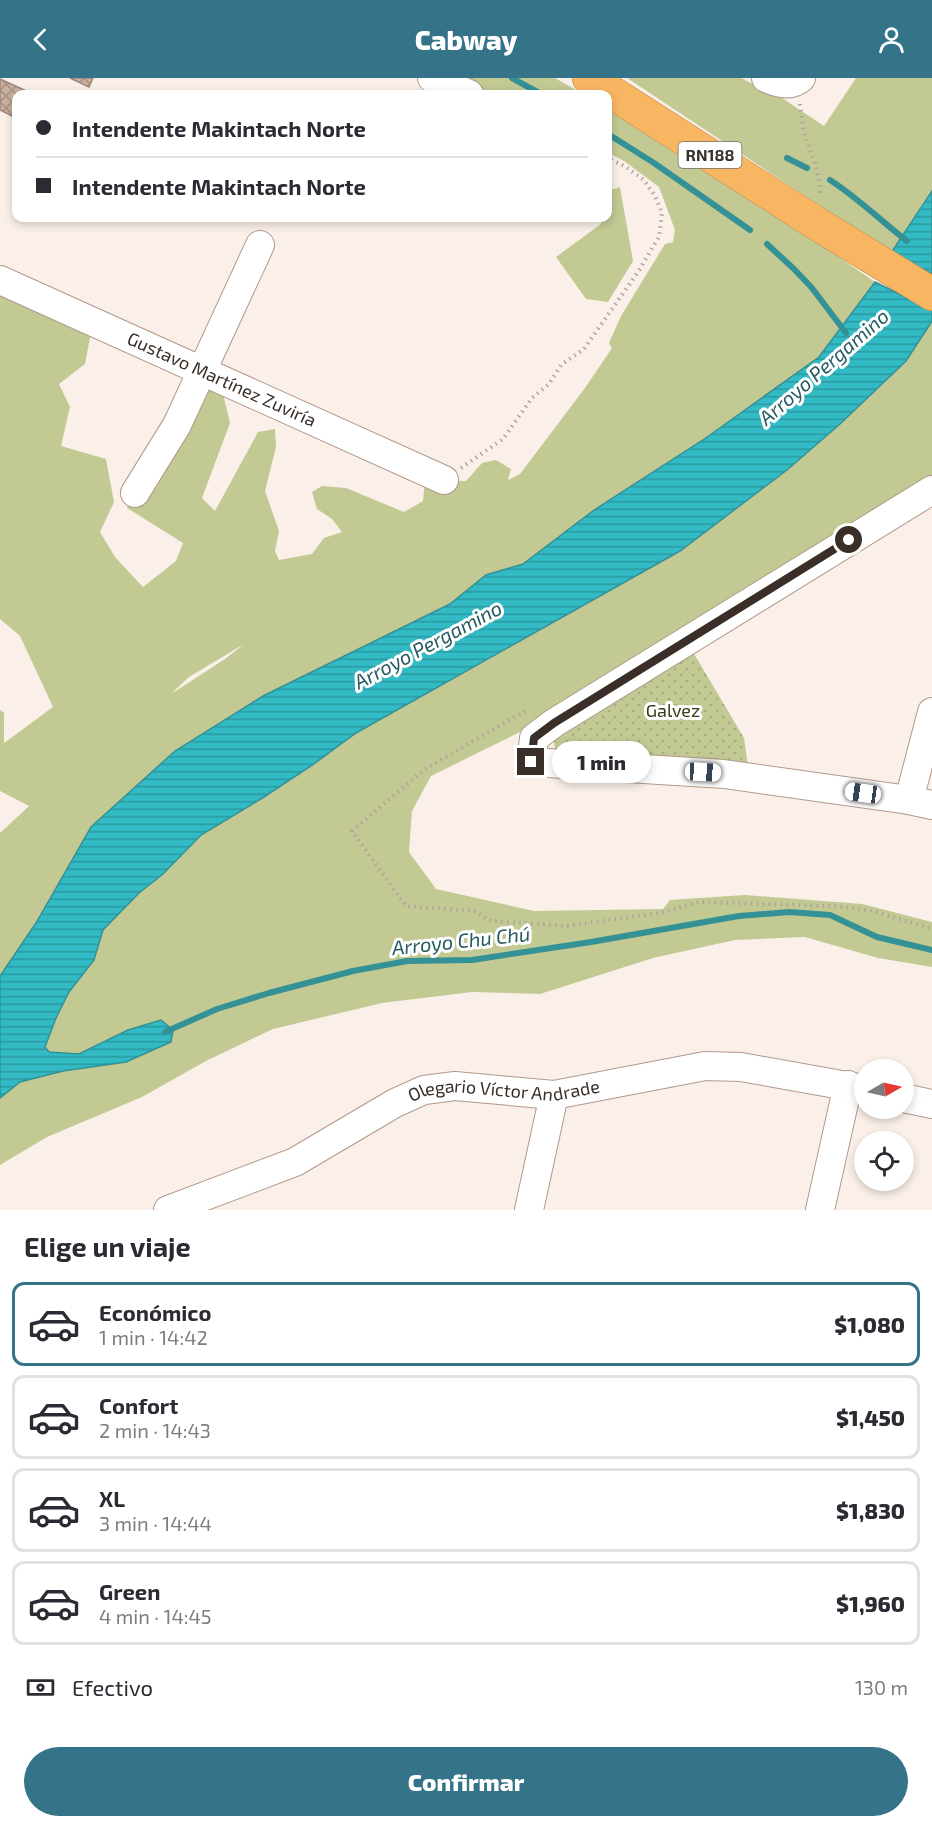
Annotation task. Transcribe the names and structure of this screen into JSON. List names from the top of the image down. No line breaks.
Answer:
{"streets":{"highway":["RN188"],"street":["Gustavo Martínez Zuviría","Olegario Víctor Andrade"]},"water":["Arroyo Pergamino","Arroyo Chu Chú"],"parks":["Galvez"],"north":"right","page":{"header":"Cabway","banner":["Intendente Makintach Norte","Intendente Makintach Norte"],"bubble":"1 min","heading":"Elige un viaje","list":[{"name":"Económico","note":"1 min · 14:42","value":"$1,080"},{"name":"Confort","note":"2 min · 14:43","value":"$1,450"},{"name":"XL","note":"3 min · 14:44","value":"$1,830"},{"name":"Green","note":"4 min · 14:45","value":"$1,960"}],"pay":["Efectivo","130 m"],"buttons":"Confirmar"}}
